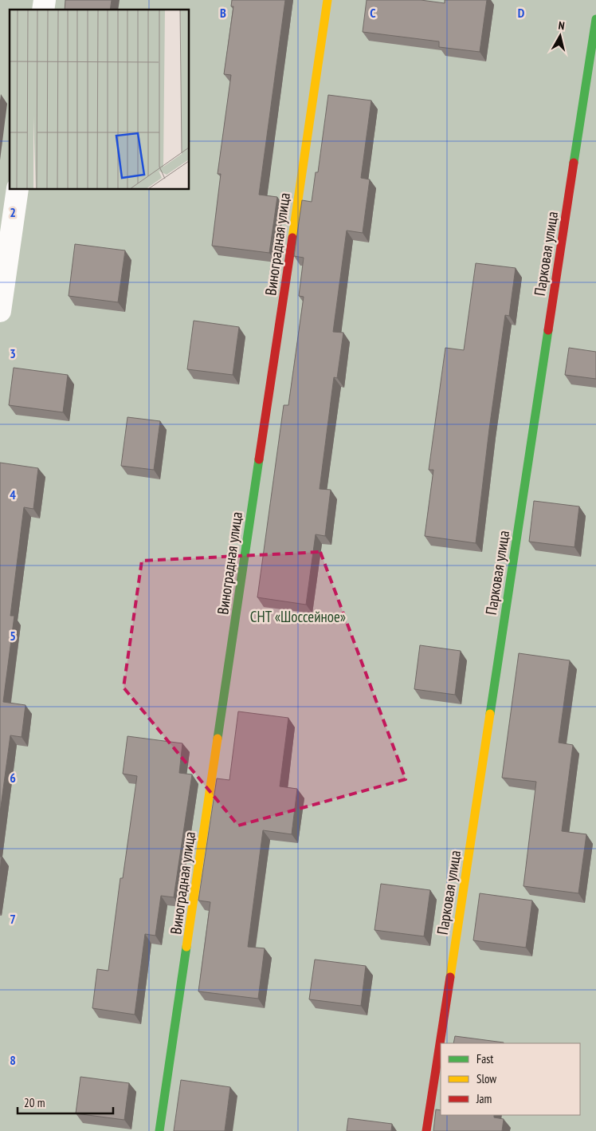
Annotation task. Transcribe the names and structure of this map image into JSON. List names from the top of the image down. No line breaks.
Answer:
{"streets":{"street":["Виноградная улица","Парковая улица"]},"parks":["СНТ «Шоссейное»"],"legend":["Fast","Slow","Jam"],"scale_bar":"20 m","north":"top","grid":{"columns":["B","C","D"],"rows":["2","3","4","5","6","7","8"]}}
